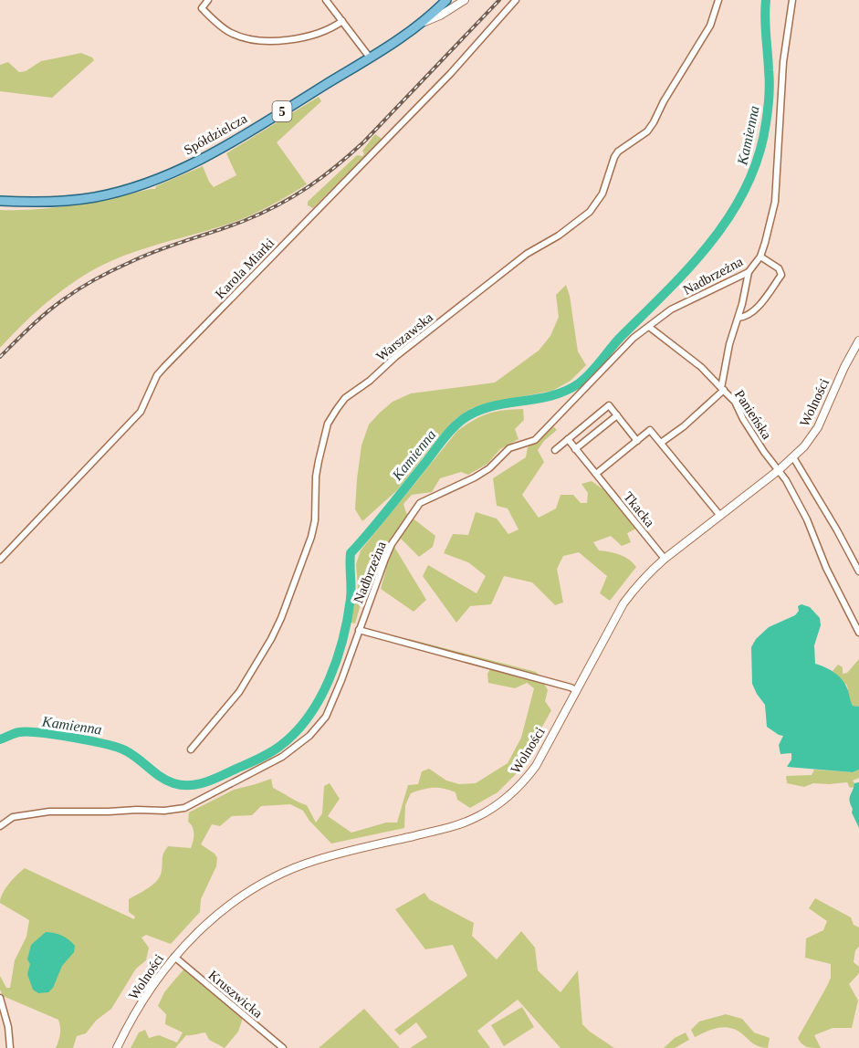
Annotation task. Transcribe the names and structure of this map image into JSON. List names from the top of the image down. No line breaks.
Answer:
{"streets":{"main road":["5","Spółdzielcza"],"street":["Karola Miarki","Nadbrzeżna","Warszawska","Wolności","Panieńska","Tkacka","Kruszwicka"]},"crossings":[["5","Spółdzielcza"],["Nadbrzeżna","Panieńska"],["Wolności","Panieńska"],["Wolności","Tkacka"],["Wolności","Kruszwicka"]],"water":["Kamienna"]}
